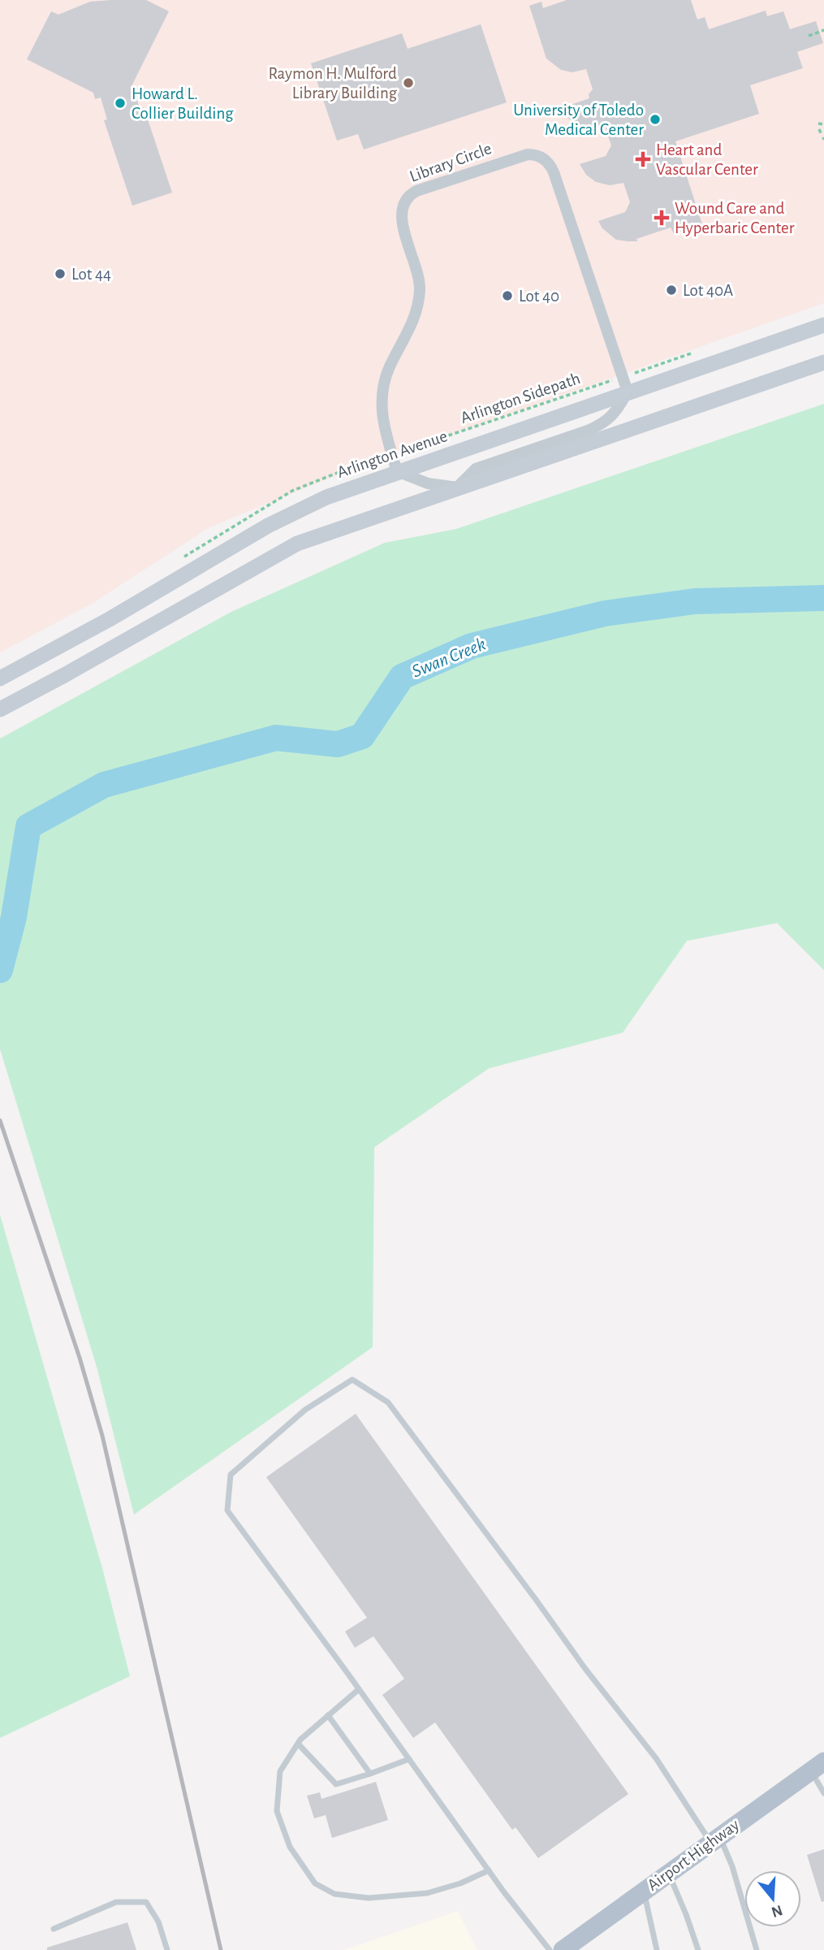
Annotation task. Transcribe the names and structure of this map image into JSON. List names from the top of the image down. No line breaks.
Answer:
{"streets":{"main road":["Airport Highway"],"street":["Library Circle","Arlington Avenue"],"path":["Arlington Sidepath"]},"crossings":[["Library Circle","Arlington Avenue"]],"water":["Swan Creek"],"places":{"other":["Raymon H. Mulford Library Building","Howard L. Collier Building","University of Toledo Medical Center","Lot 44","Lot 40A","Lot 40"],"health":["Heart and Vascular Center","Wound Care and Hyperbaric Center"]},"north":"bottom"}
